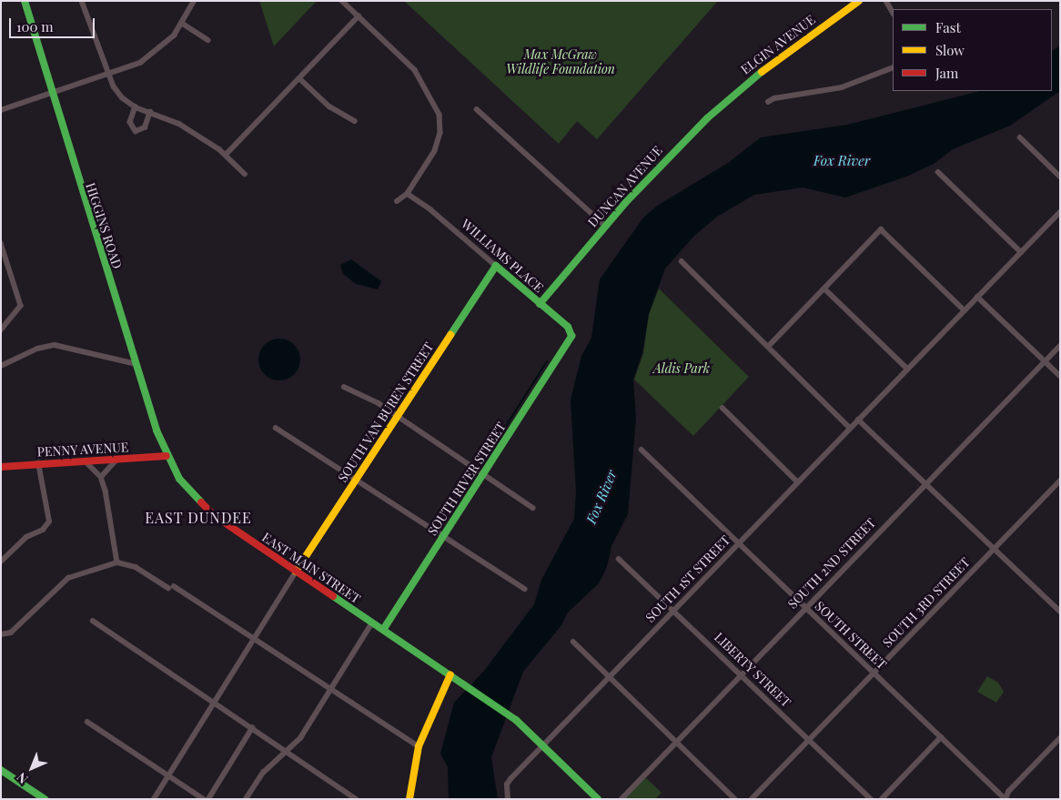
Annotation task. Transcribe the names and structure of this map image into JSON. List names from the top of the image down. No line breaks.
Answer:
{"streets":{"street":["ELGIN AVENUE","DUNCAN AVENUE","HIGGINS ROAD","WILLIAMS PLACE","SOUTH VAN BUREN STREET","PENNY AVENUE","SOUTH RIVER STREET","SOUTH 2ND STREET","EAST MAIN STREET","SOUTH 1ST STREET","SOUTH 3RD STREET","SOUTH STREET","LIBERTY STREET"]},"crossings":[["ELGIN AVENUE","DUNCAN AVENUE"],["DUNCAN AVENUE","WILLIAMS PLACE"],["HIGGINS ROAD","PENNY AVENUE"],["HIGGINS ROAD","EAST MAIN STREET"],["WILLIAMS PLACE","SOUTH VAN BUREN STREET"],["WILLIAMS PLACE","SOUTH RIVER STREET"],["SOUTH VAN BUREN STREET","EAST MAIN STREET"],["PENNY AVENUE","EAST MAIN STREET"],["SOUTH RIVER STREET","EAST MAIN STREET"],["SOUTH 2ND STREET","SOUTH STREET"],["SOUTH 2ND STREET","LIBERTY STREET"],["EAST MAIN STREET","SOUTH 1ST STREET"],["SOUTH 1ST STREET","SOUTH STREET"],["SOUTH 1ST STREET","LIBERTY STREET"],["SOUTH 3RD STREET","SOUTH STREET"],["SOUTH 3RD STREET","LIBERTY STREET"]],"districts":["EAST DUNDEE"],"water":["Fox River"],"parks":["Max McGraw Wildlife Foundation","Aldis Park"],"legend":["Fast","Slow","Jam"],"scale_bar":"100 m","north":"bottom left"}
